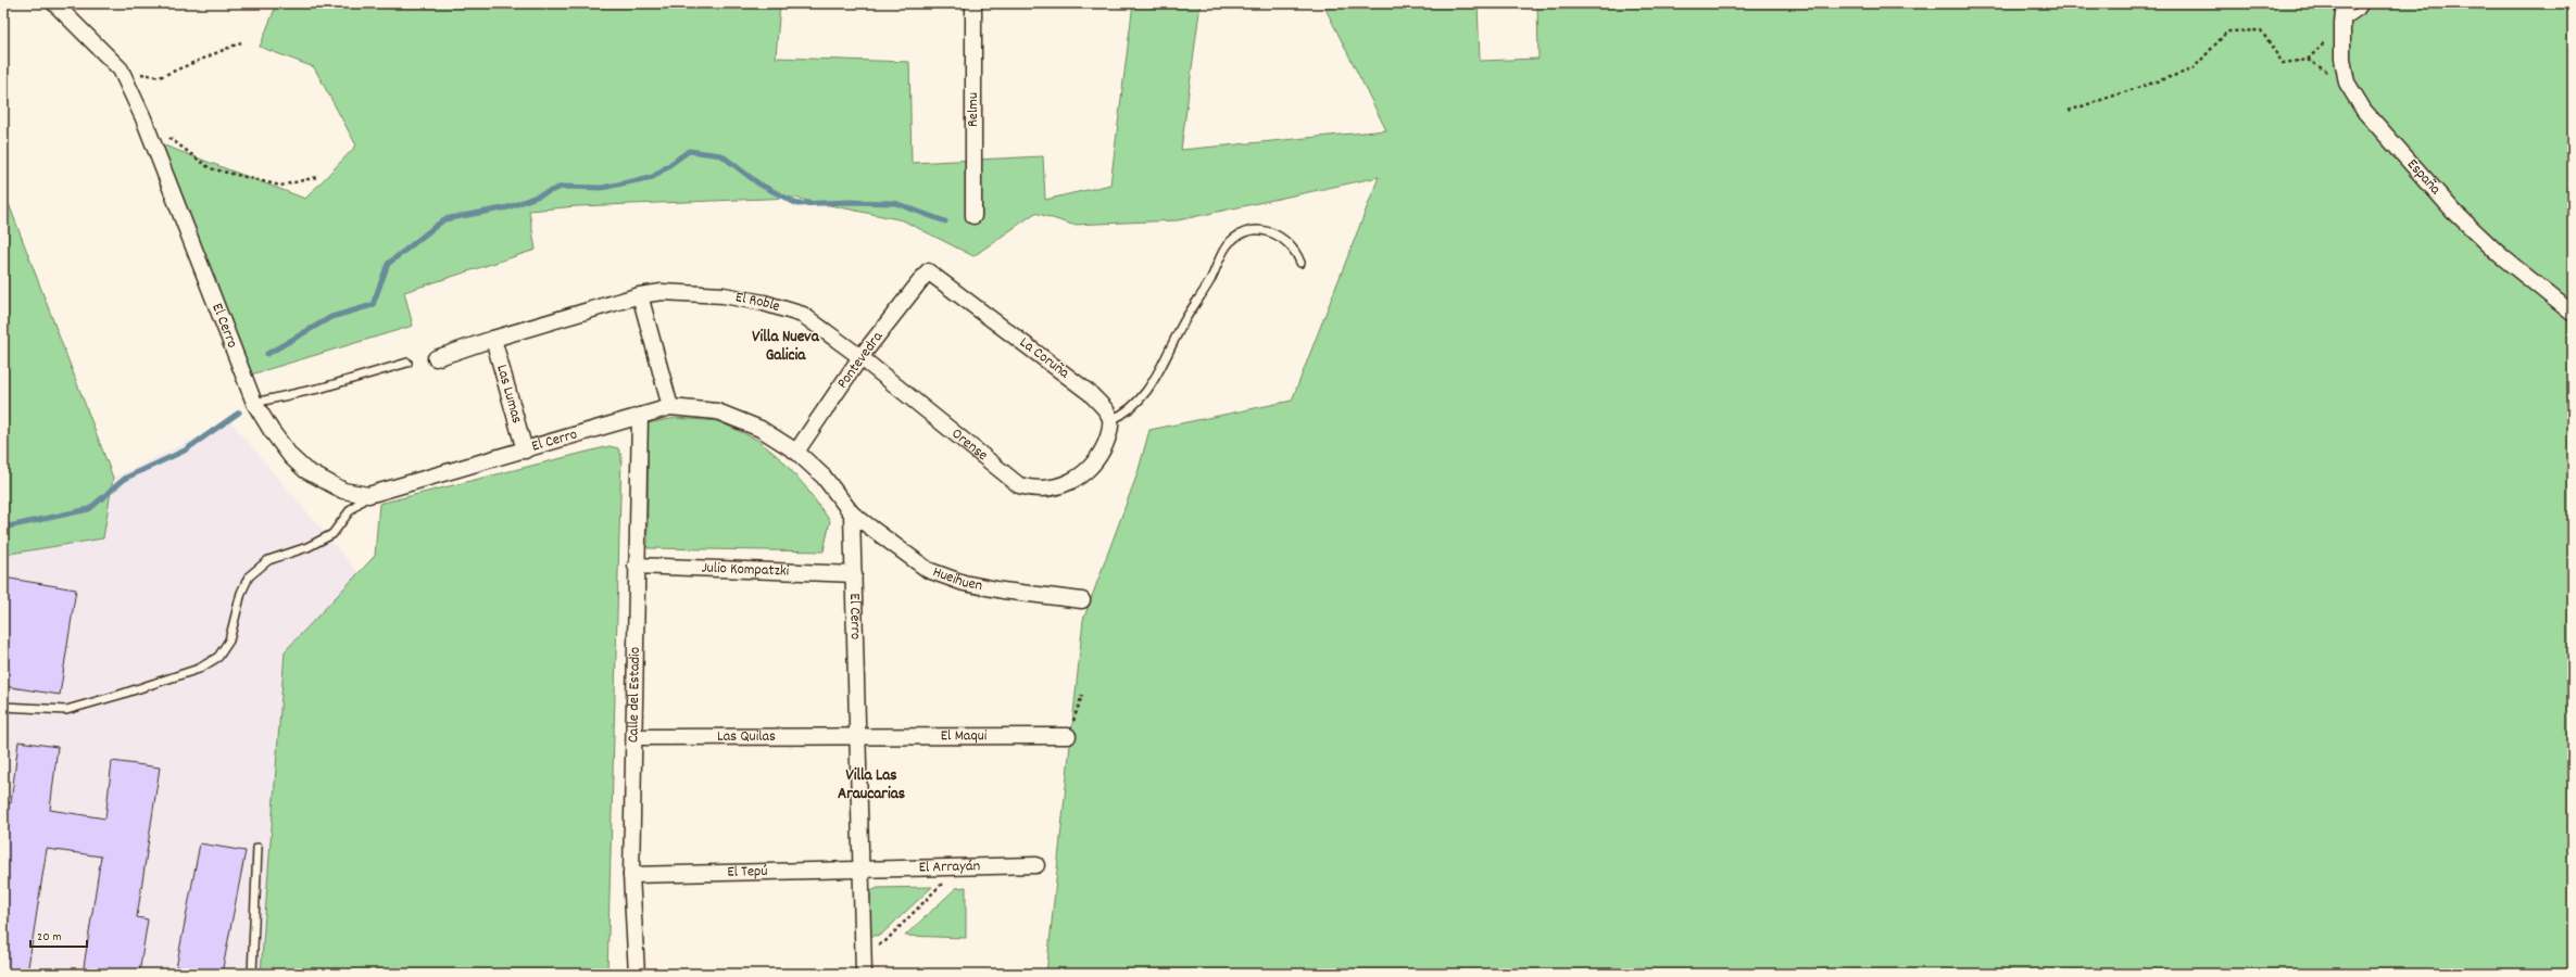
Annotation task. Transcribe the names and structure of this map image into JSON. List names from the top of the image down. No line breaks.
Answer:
{"streets":{"street":["Relmu","España","El Roble","El Cerro","La Coruña","Pontevedra","Las Lumas","Orense","Julio Kompatzki","Hueihuen","Calle del Estadio","El Maqui","Las Quilas","El Arrayán","El Tepú"]},"crossings":[["El Roble","Pontevedra"],["El Roble","Las Lumas"],["El Roble","Orense"],["El Cerro","Pontevedra"],["El Cerro","Las Lumas"],["El Cerro","Julio Kompatzki"],["El Cerro","Hueihuen"],["El Cerro","Calle del Estadio"],["El Cerro","El Maqui"],["El Cerro","Las Quilas"],["El Cerro","El Arrayán"],["El Cerro","El Tepú"],["La Coruña","Pontevedra"],["La Coruña","Orense"],["Pontevedra","Orense"],["Julio Kompatzki","Calle del Estadio"],["Calle del Estadio","Las Quilas"],["Calle del Estadio","El Tepú"],["El Maqui","Las Quilas"],["El Arrayán","El Tepú"]],"districts":["Villa Nueva Galicia","Villa Las Araucarias"],"scale_bar":"20 m"}
